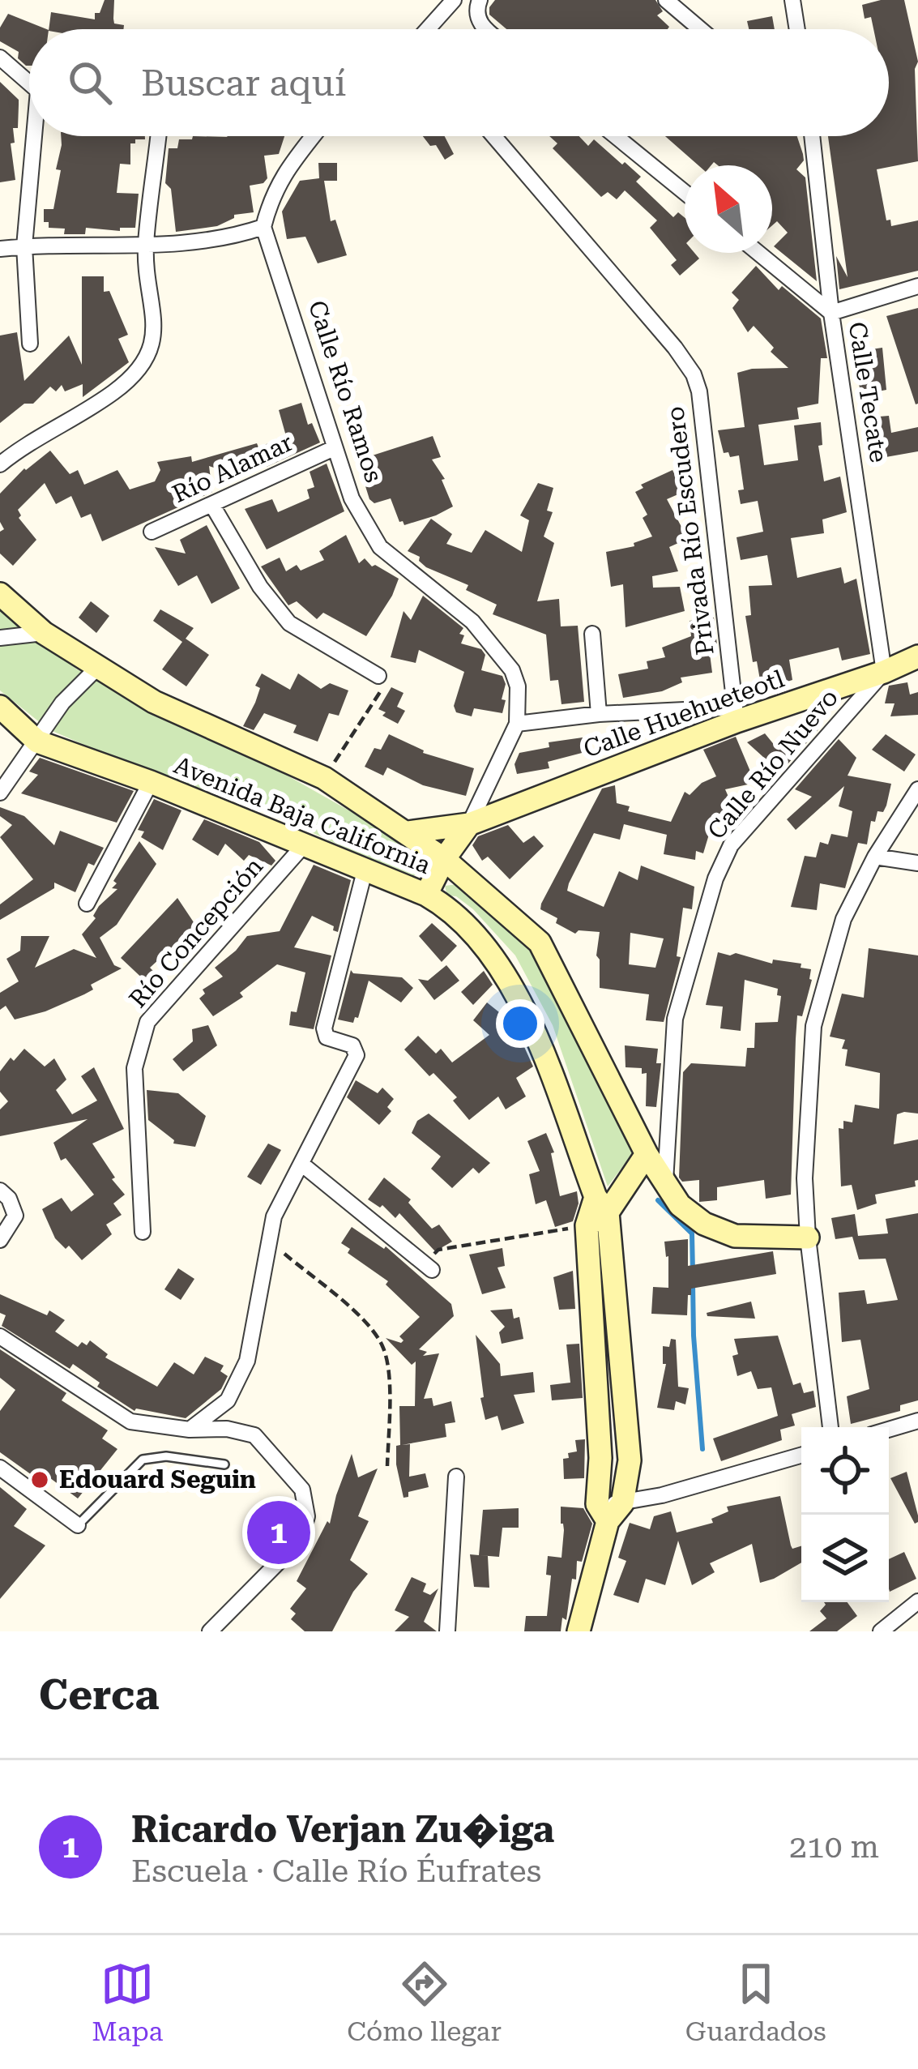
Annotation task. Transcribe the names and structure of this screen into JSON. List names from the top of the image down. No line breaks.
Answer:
{"streets":{"street":["Calle Río Ramos","Calle Tecate","Río Alamar","Privada Río Escudero","Calle Huehueteotl","Calle Río Nuevo","Avenida Baja California","Río Concepción"]},"crossings":[["Calle Río Ramos","Río Alamar"],["Calle Río Ramos","Calle Huehueteotl"],["Calle Río Ramos","Avenida Baja California"],["Calle Tecate","Calle Huehueteotl"],["Calle Tecate","Calle Río Nuevo"],["Privada Río Escudero","Calle Huehueteotl"],["Calle Huehueteotl","Calle Río Nuevo"],["Calle Huehueteotl","Avenida Baja California"],["Calle Río Nuevo","Avenida Baja California"],["Avenida Baja California","Río Concepción"]],"places":["Edouard Seguin"],"north":"top left","page":{"search":"Buscar aquí","pins":"1","heading":"Cerca","list":[{"mark":"1","name":"Ricardo Verjan Zu�iga","note":"Escuela · Calle Río Éufrates","value":"210 m"}],"nav":["Mapa","Cómo llegar","Guardados"]}}
